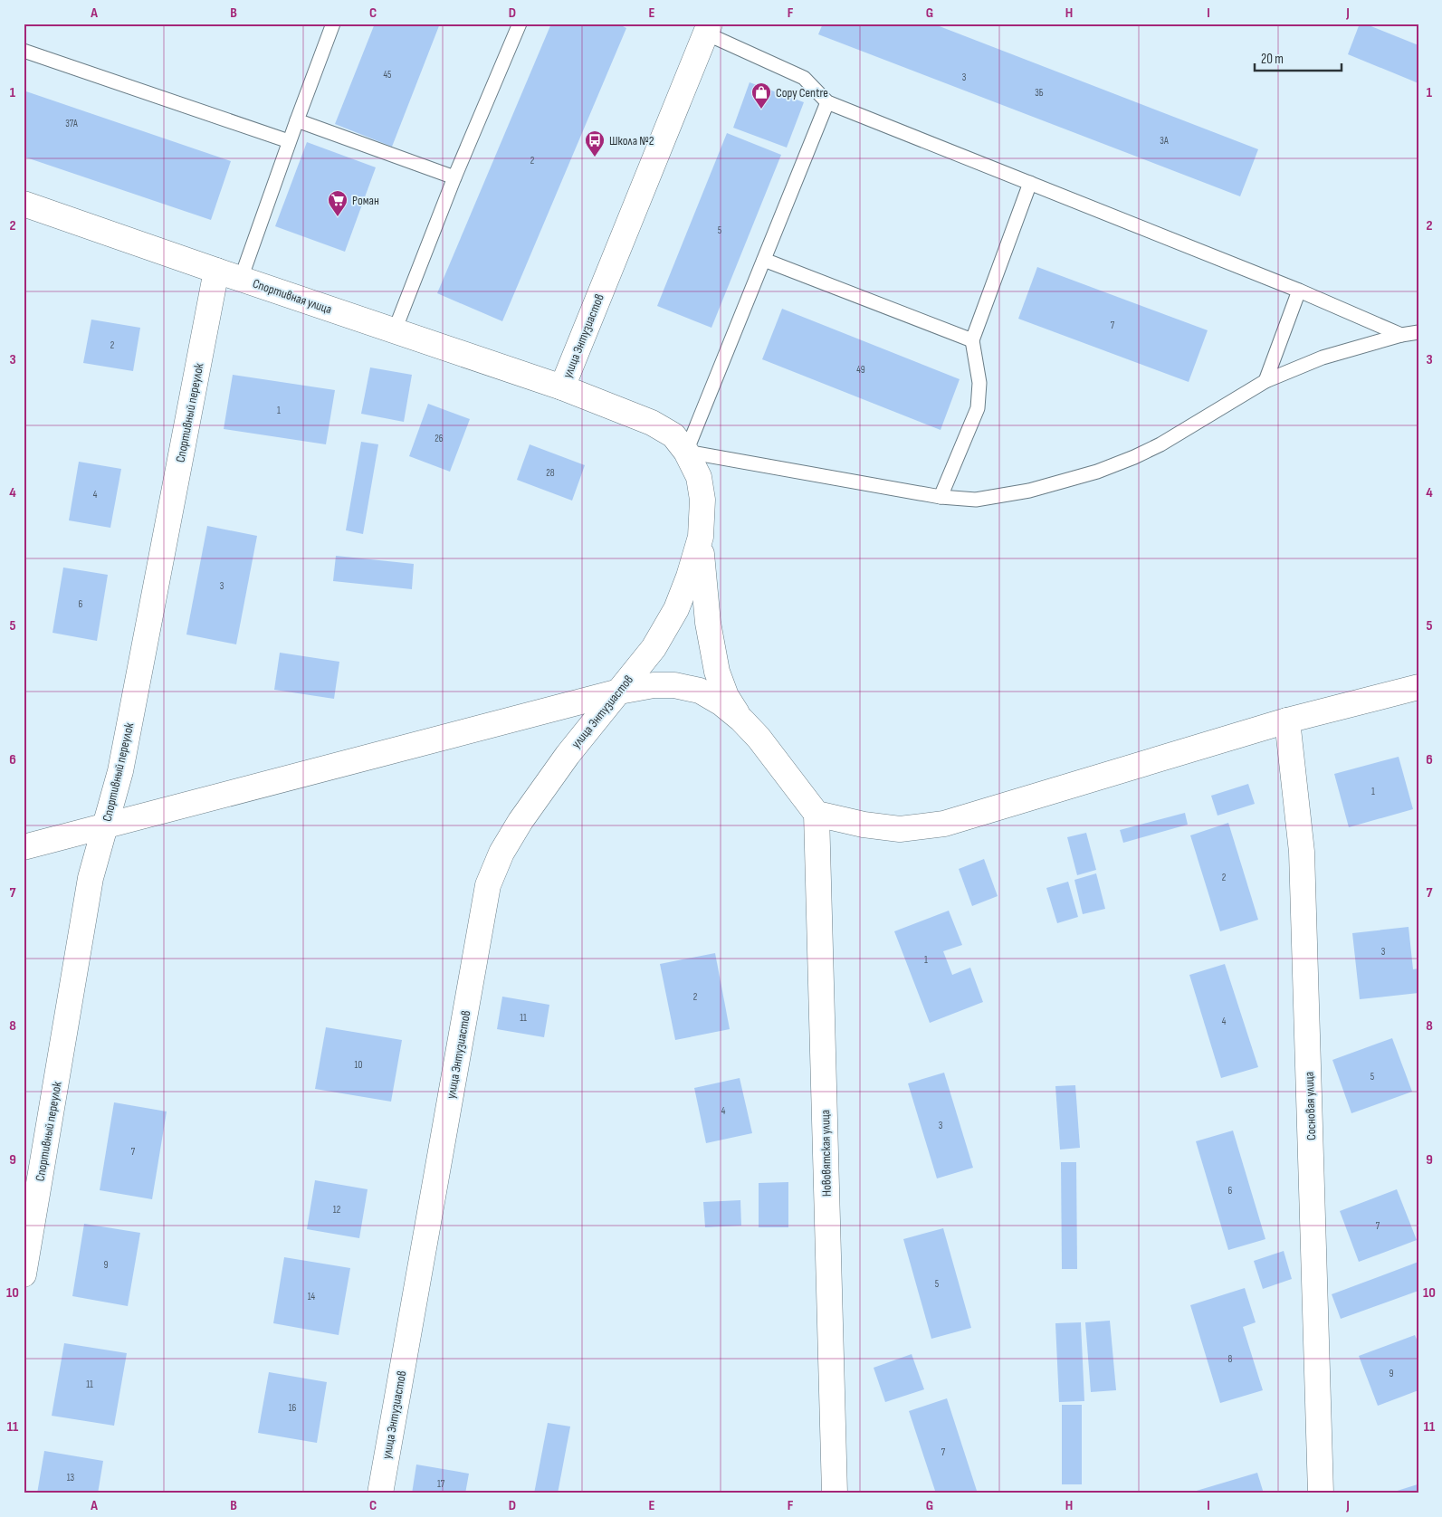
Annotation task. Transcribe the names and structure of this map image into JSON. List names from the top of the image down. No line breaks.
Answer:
{"streets":{"street":["Спортивная улица","улица Энтузиастов","Спортивный переулок","Сосновая улица","Нововятская улица"]},"crossings":[["Спортивная улица","улица Энтузиастов"],["Спортивная улица","Спортивный переулок"]],"places":{"shop":["Copy Centre"],"bus stop":["Школа №2"],"supermarket":["Роман"]},"house_numbers":["45","3","3Б","37А","3А","2","5","7","2","49","1","26","28","4","3","6","1","2","3","1","2","11","4","10","5","4","3","7","6","12","7","9","5","14","8","9","11","16","7","13","17"],"scale_bar":"20 m","grid":{"columns":["A","B","C","D","E","F","G","H","I","J"],"rows":["1","2","3","4","5","6","7","8","9","10","11"]}}
